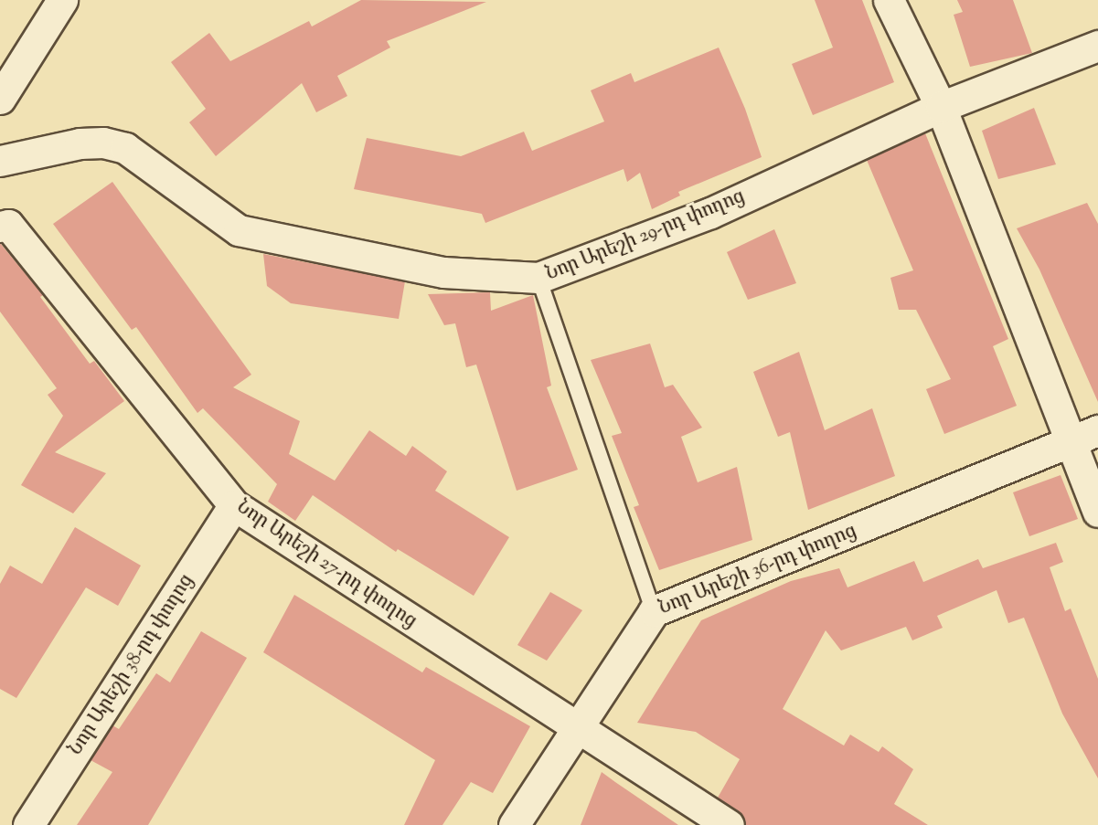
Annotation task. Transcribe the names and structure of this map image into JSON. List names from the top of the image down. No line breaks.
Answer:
{"streets":{"street":["Նոր Արեշի 29-րդ փողոց","Նոր Արեշի 27-րդ փողոց","Նոր Արեշի 36-րդ փողոց","Նոր Արեշի 38-րդ փողոց"]},"crossings":[["Նոր Արեշի 27-րդ փողոց","Նոր Արեշի 36-րդ փողոց"],["Նոր Արեշի 27-րդ փողոց","Նոր Արեշի 38-րդ փողոց"]]}
